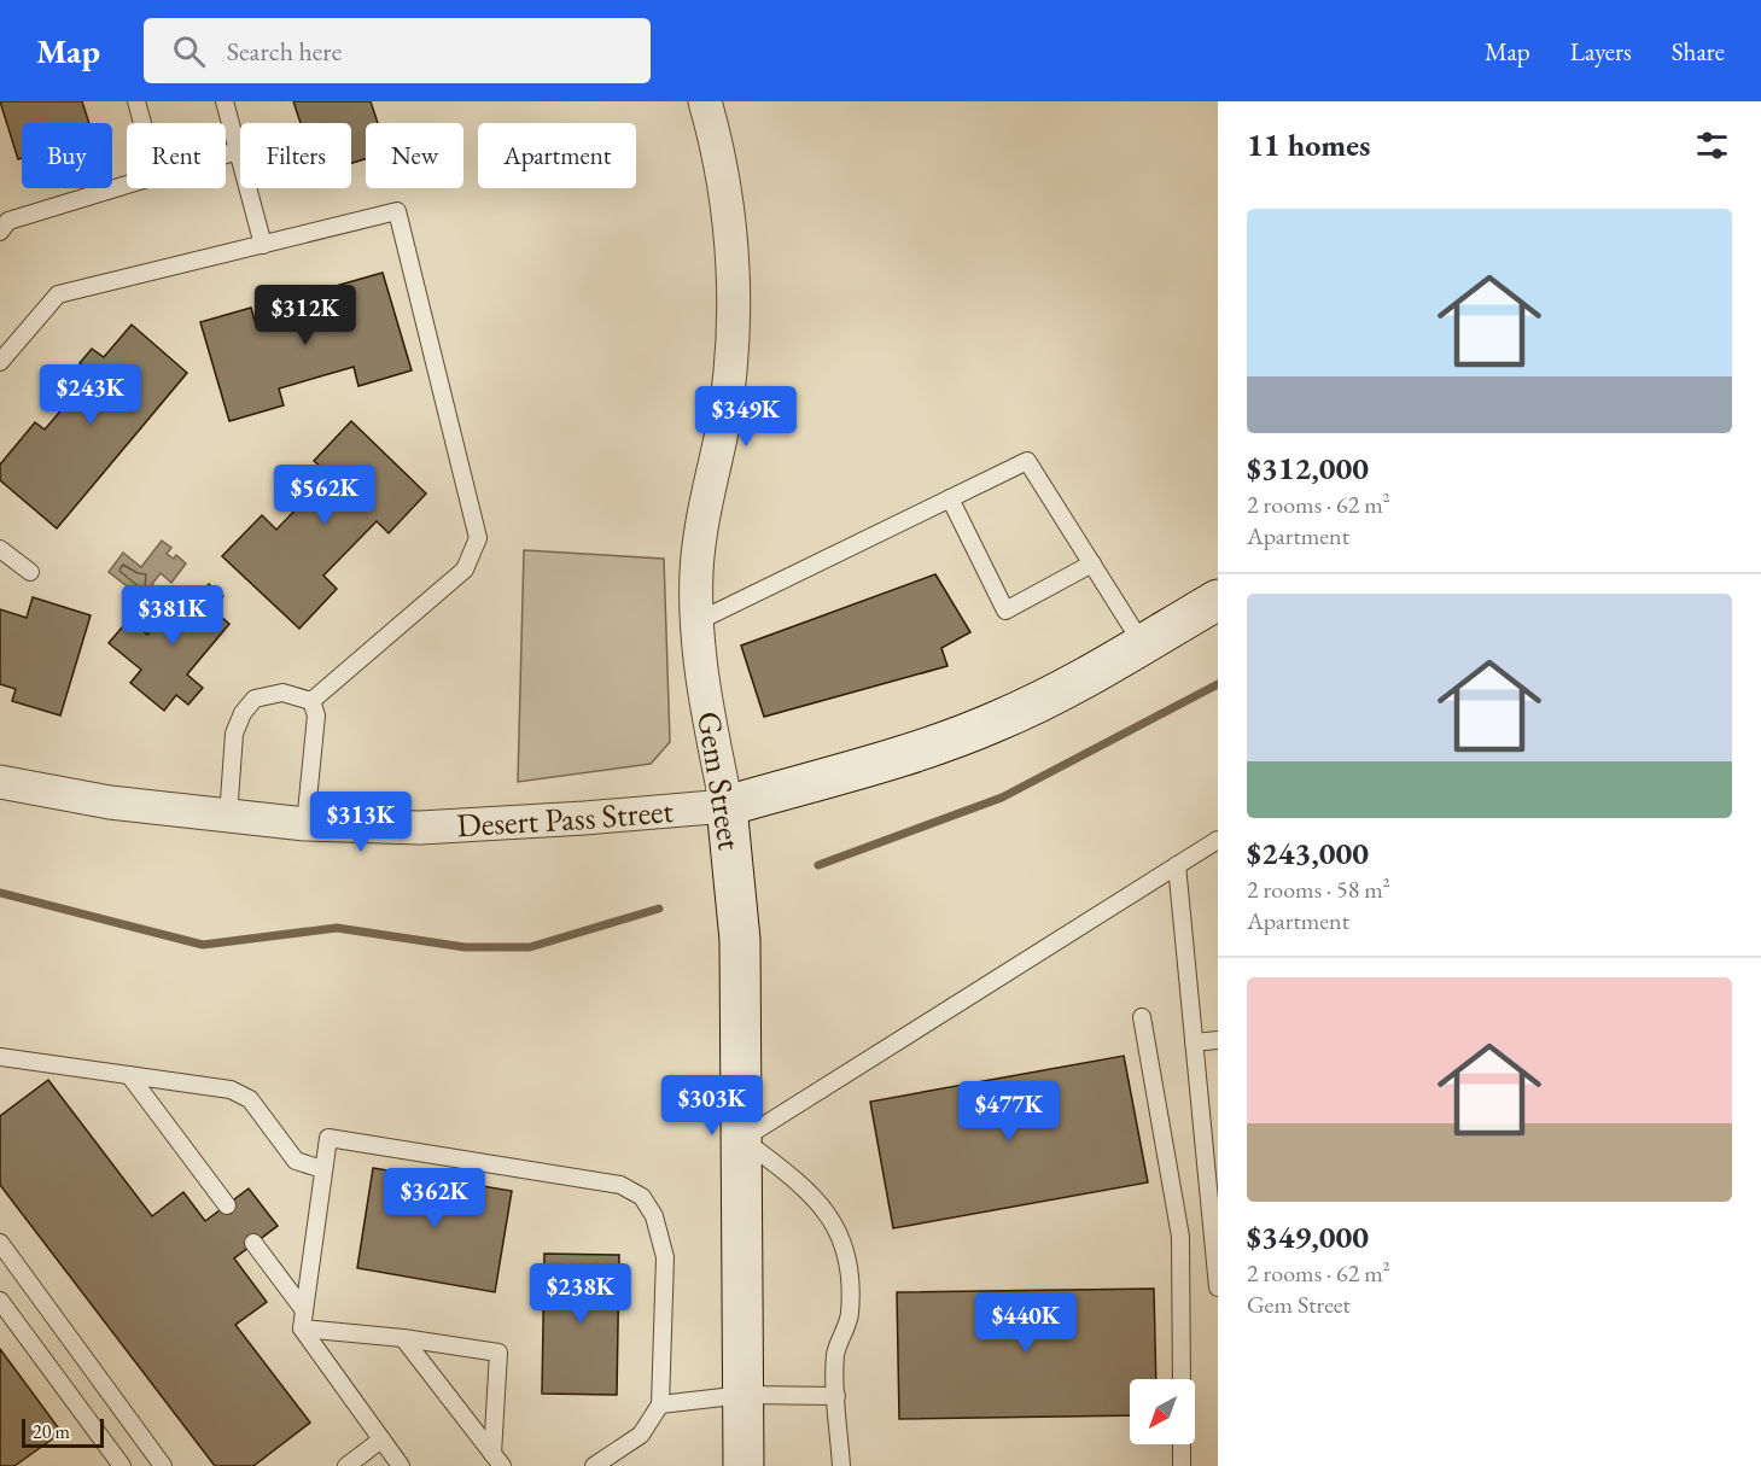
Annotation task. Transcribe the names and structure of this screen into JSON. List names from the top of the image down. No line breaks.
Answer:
{"streets":{"street":["Gem Street","Desert Pass Street"]},"crossings":[["Gem Street","Desert Pass Street"]],"scale_bar":"20 m","north":"bottom left","page":{"header":"Map","search":"Search here","nav":["Map","Layers","Share"],"heading":"11 homes","chip":["Buy","Rent","Filters","New","Apartment"],"list":[{"name":"$312,000","note":"2 rooms · 62 m² · Apartment"},{"name":"$243,000","note":"2 rooms · 58 m² · Apartment"},{"name":"$349,000","note":"2 rooms · 62 m² · Gem Street"}],"price":["$312K","$243K","$349K","$562K","$381K","$313K","$303K","$477K","$362K","$238K","$440K"],"scale":"20 m"}}
